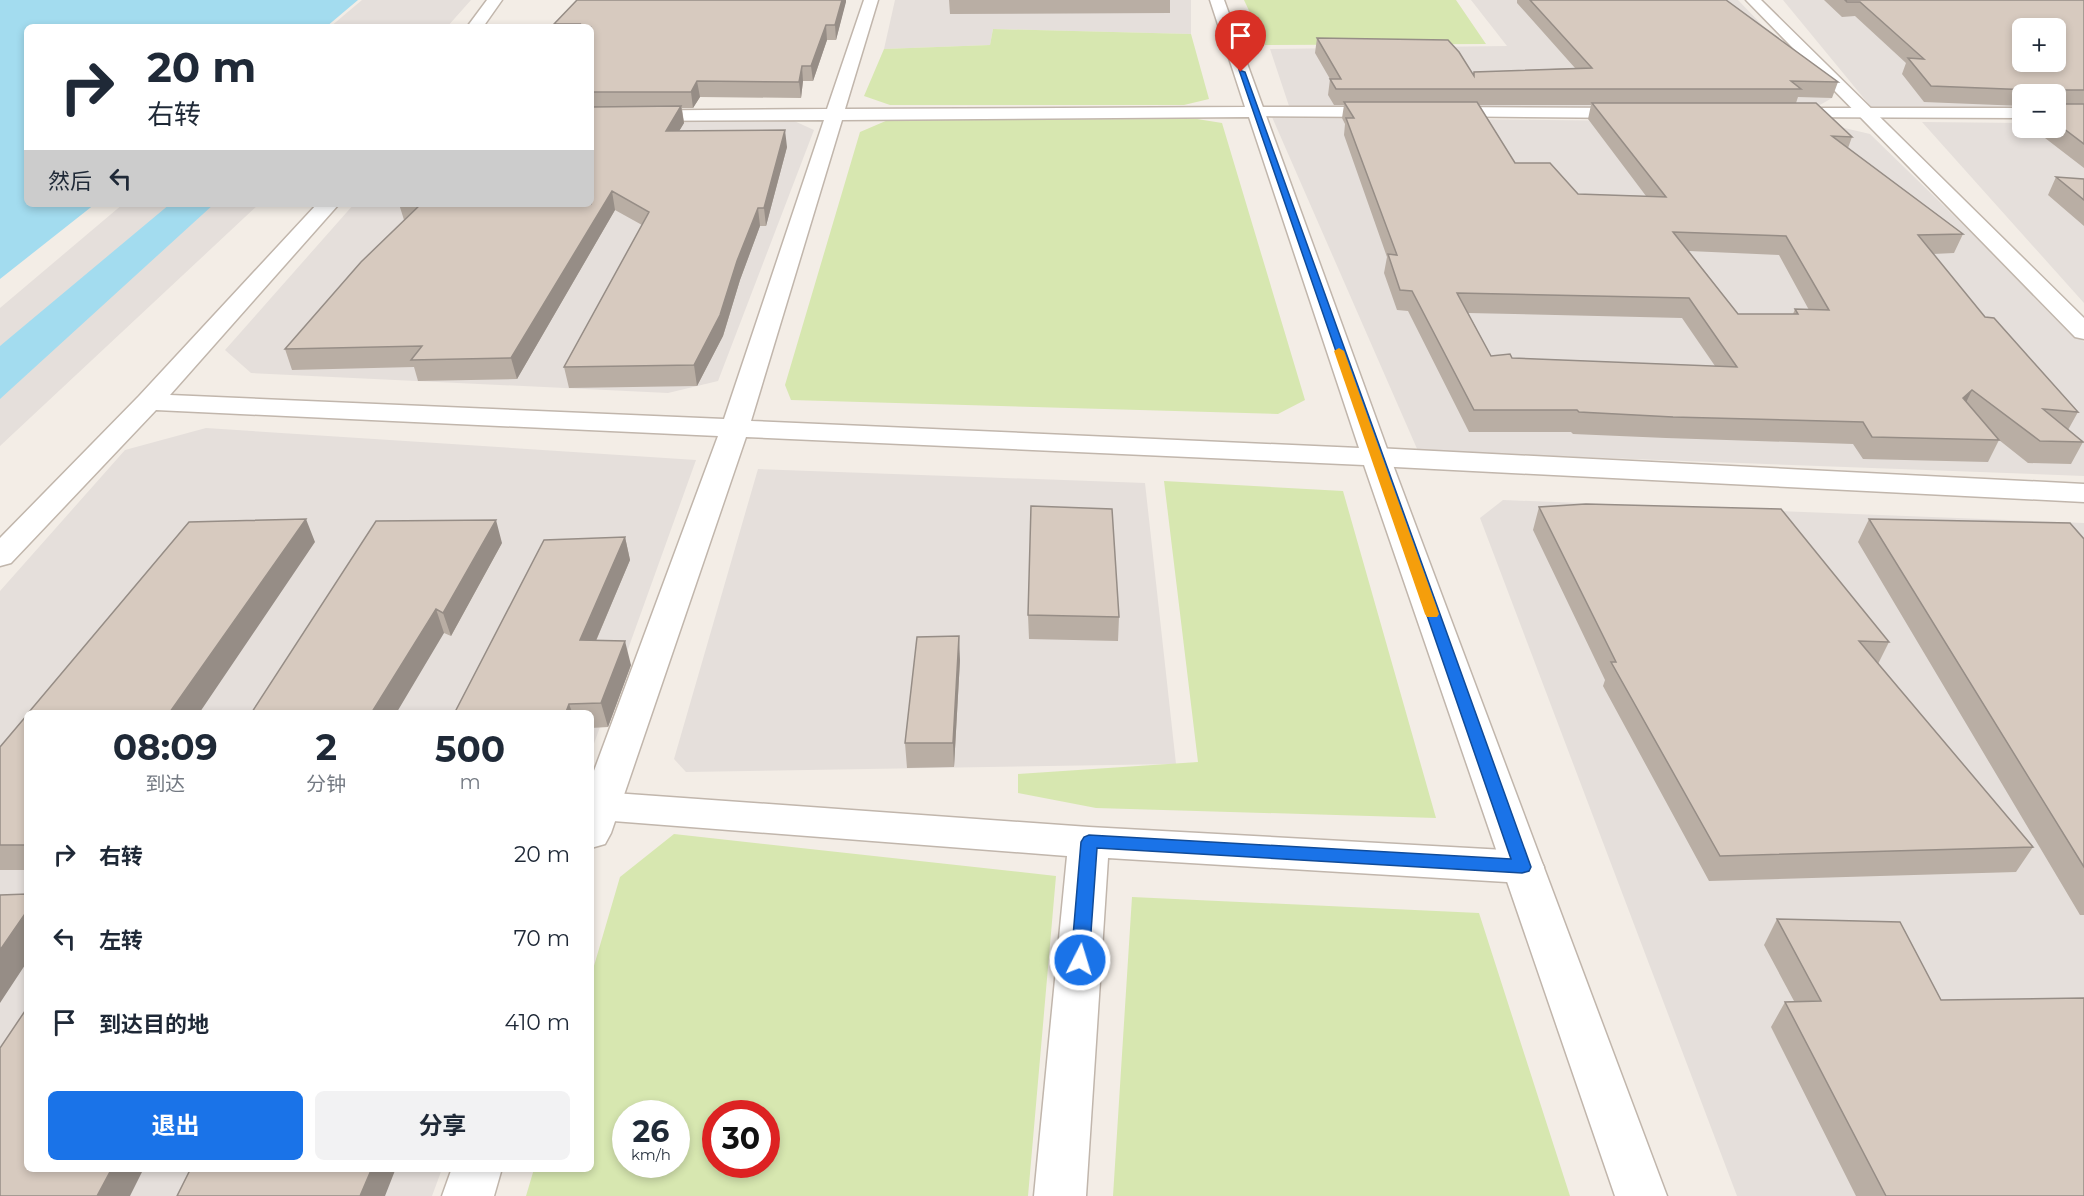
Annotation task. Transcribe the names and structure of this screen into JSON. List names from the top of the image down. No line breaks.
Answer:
{"page":{"map_buttons":["+","−"],"turn":["20 m","右转"],"then":"然后","eta":["08:09","到达","2","分钟","500","m"],"list":[{"name":"右转","value":"20 m"},{"name":"左转","value":"70 m"},{"name":"到达目的地","value":"410 m"}],"buttons":["退出","分享"],"speed":"26 km/h","limit":"30"}}
